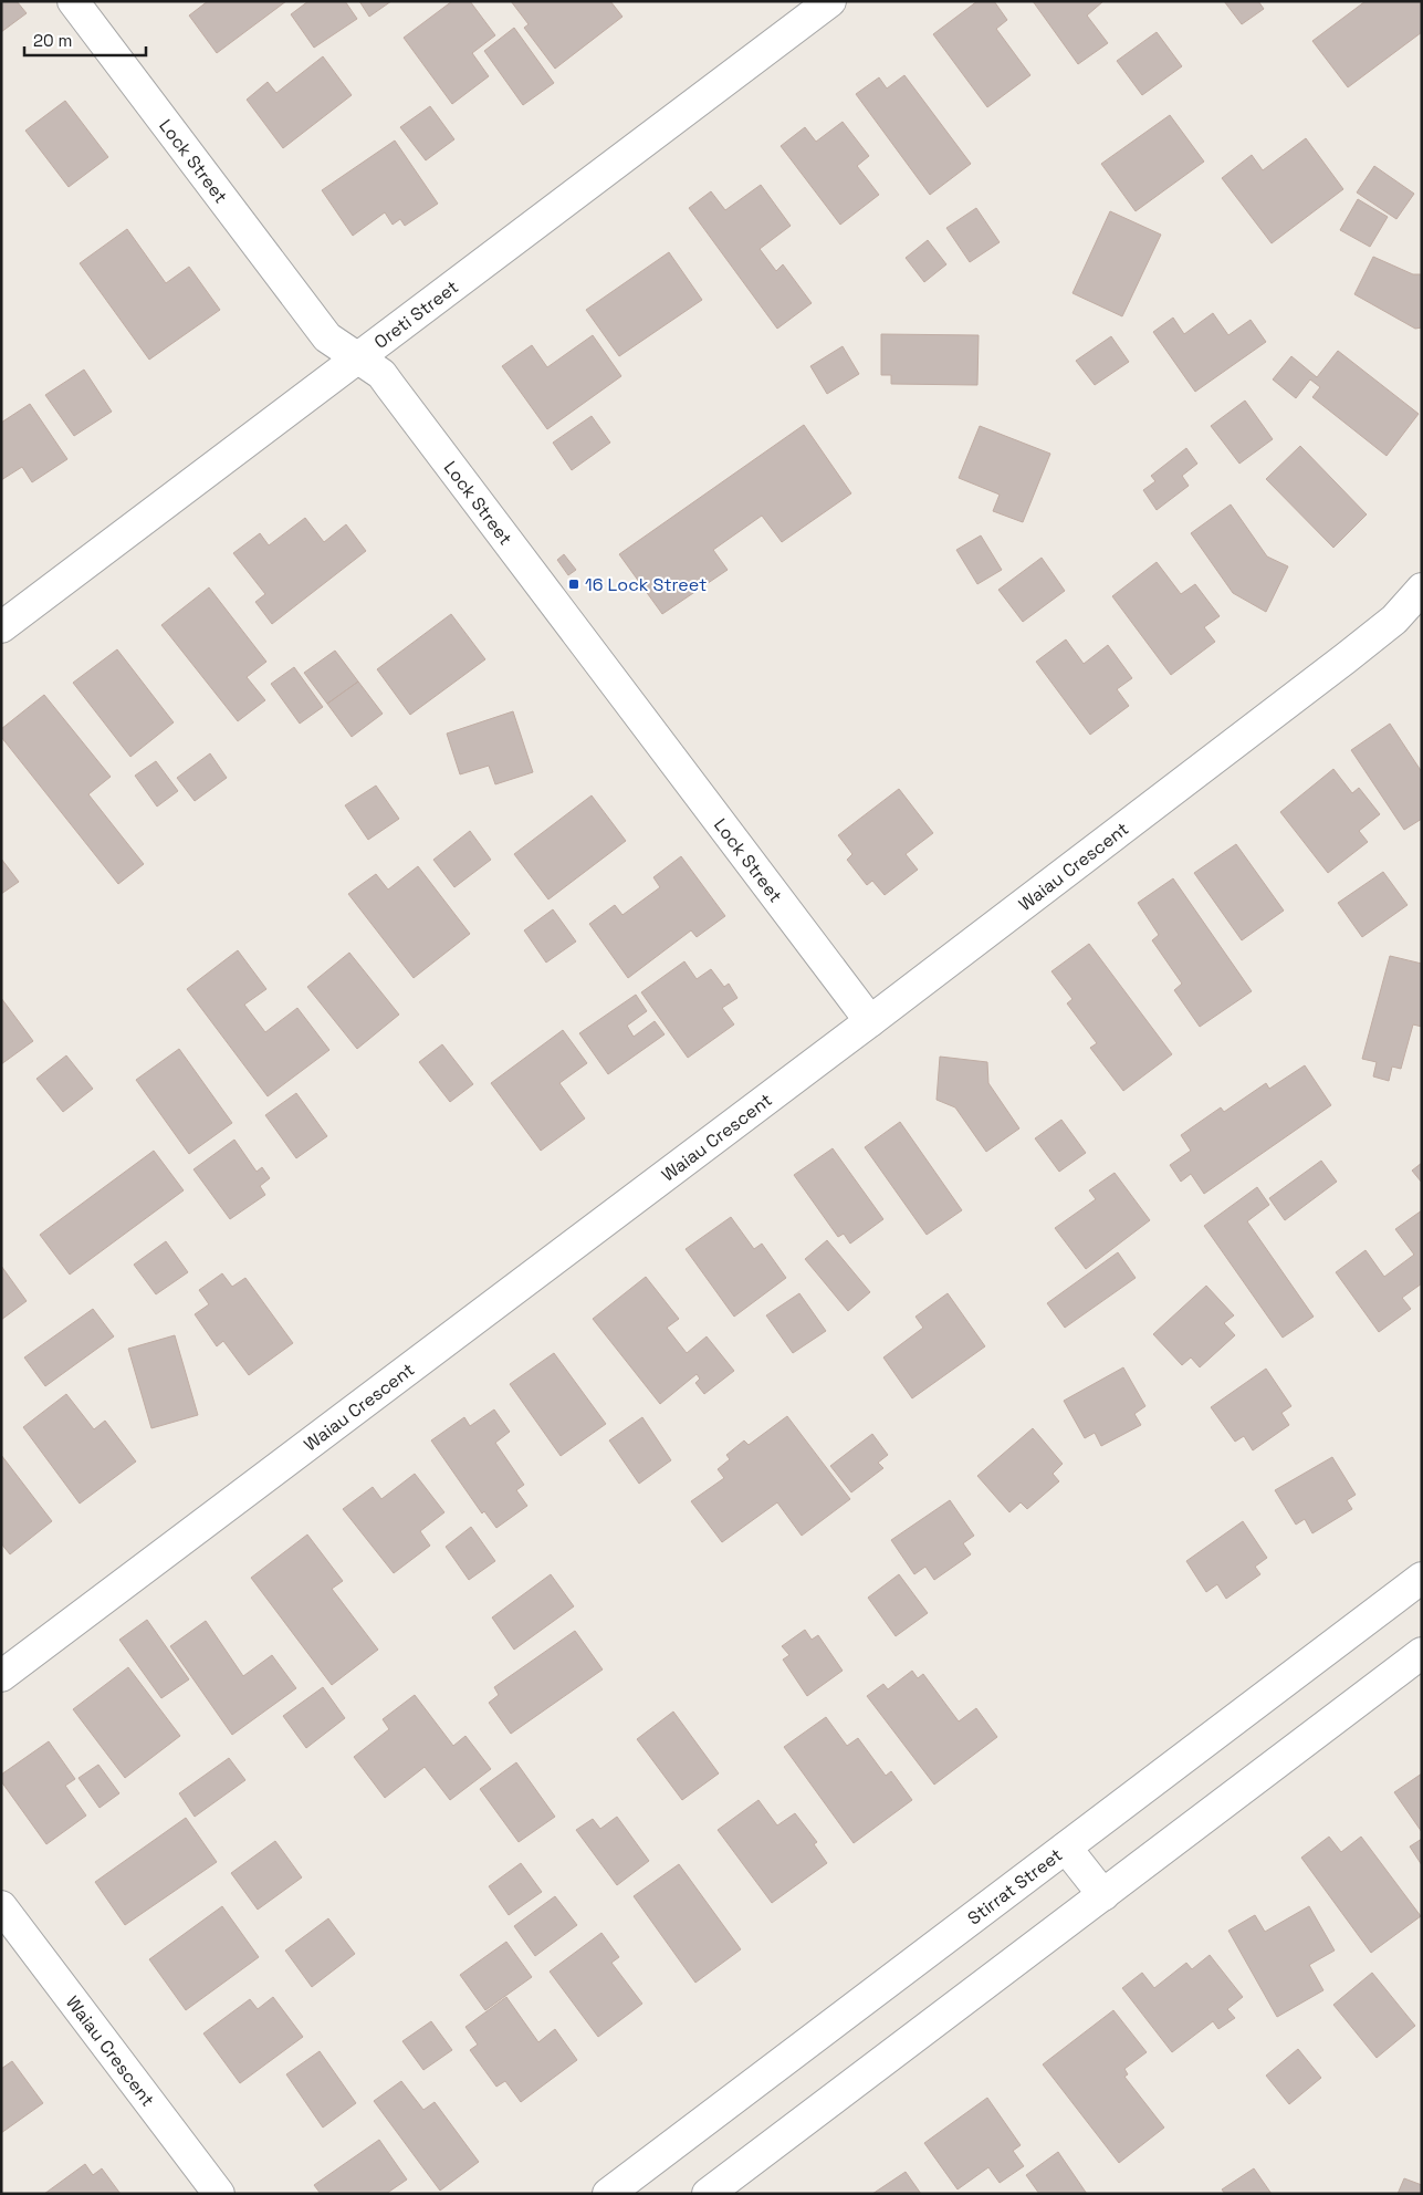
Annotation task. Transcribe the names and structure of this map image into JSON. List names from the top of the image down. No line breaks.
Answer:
{"streets":{"street":["Lock Street","Oreti Street","Waiau Crescent","Stirrat Street"]},"crossings":[["Lock Street","Oreti Street"],["Lock Street","Waiau Crescent"]],"places":{"transit":["16 Lock Street"]},"scale_bar":"20 m"}
